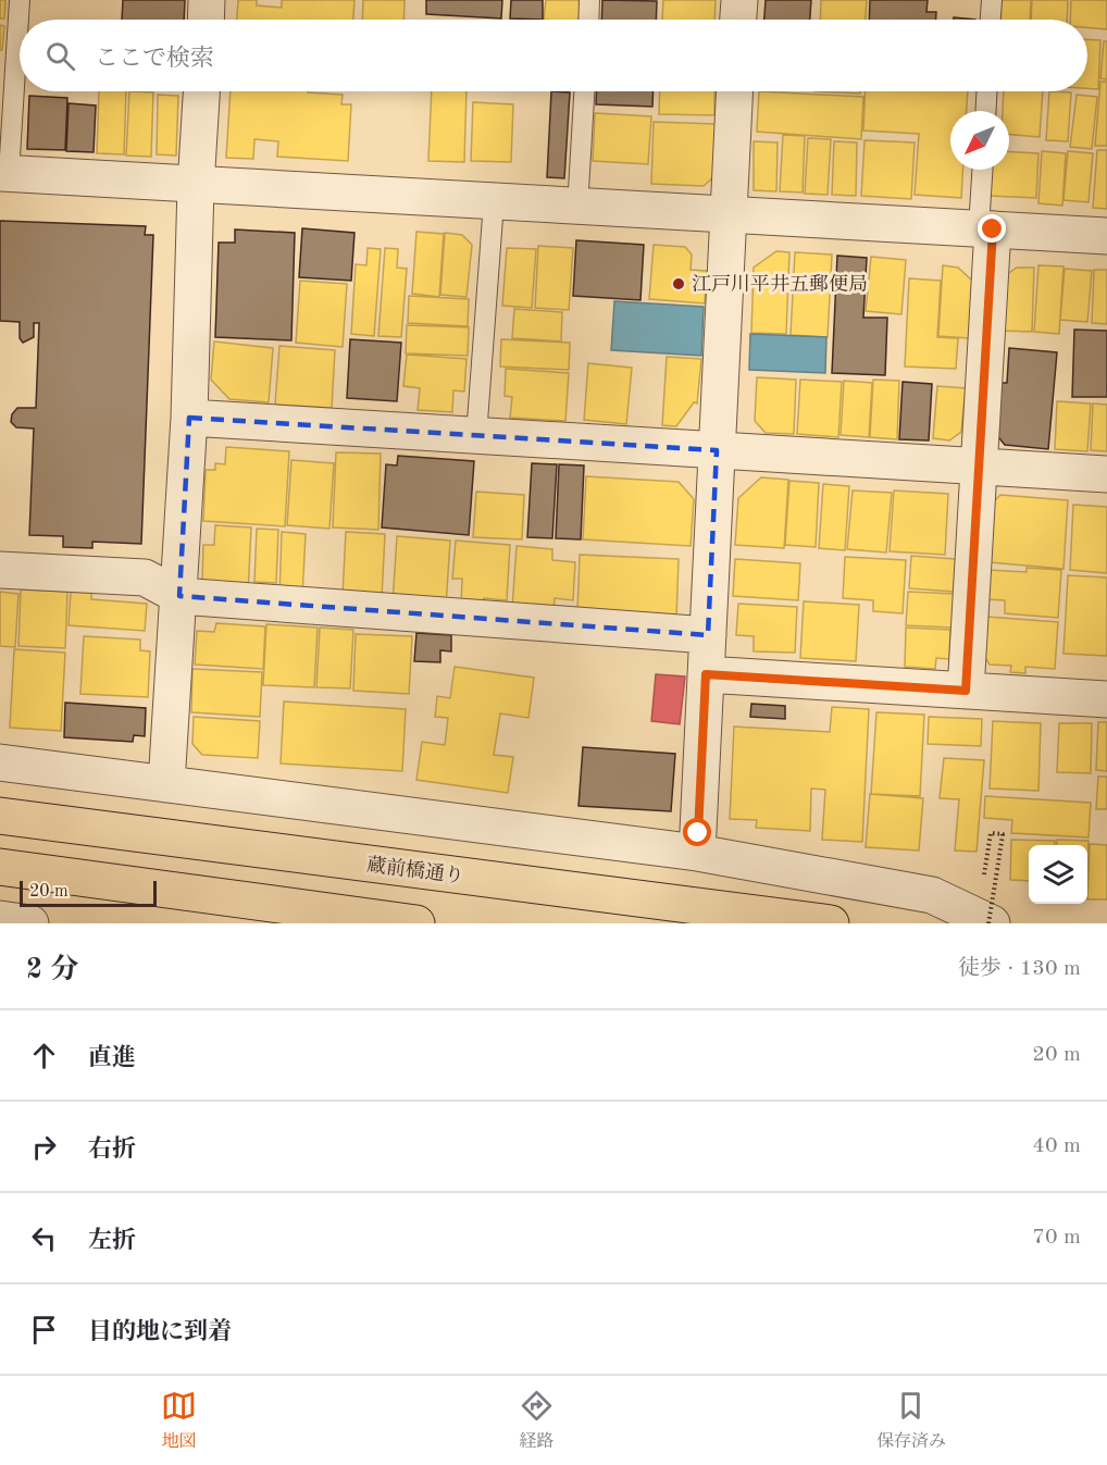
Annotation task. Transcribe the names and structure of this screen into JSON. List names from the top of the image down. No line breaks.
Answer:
{"streets":{"main road":["蔵前橋通り"]},"places":["江戸川平井五郵便局"],"scale_bar":"20 m","north":"bottom left","page":{"search":"ここで検索","scale":"20 m","heading":["2 分","徒歩 · 130 m"],"list":[["直進","20 m"],["右折","40 m"],["左折","70 m"],"目的地に到着"],"nav":["地図","経路","保存済み"]}}
